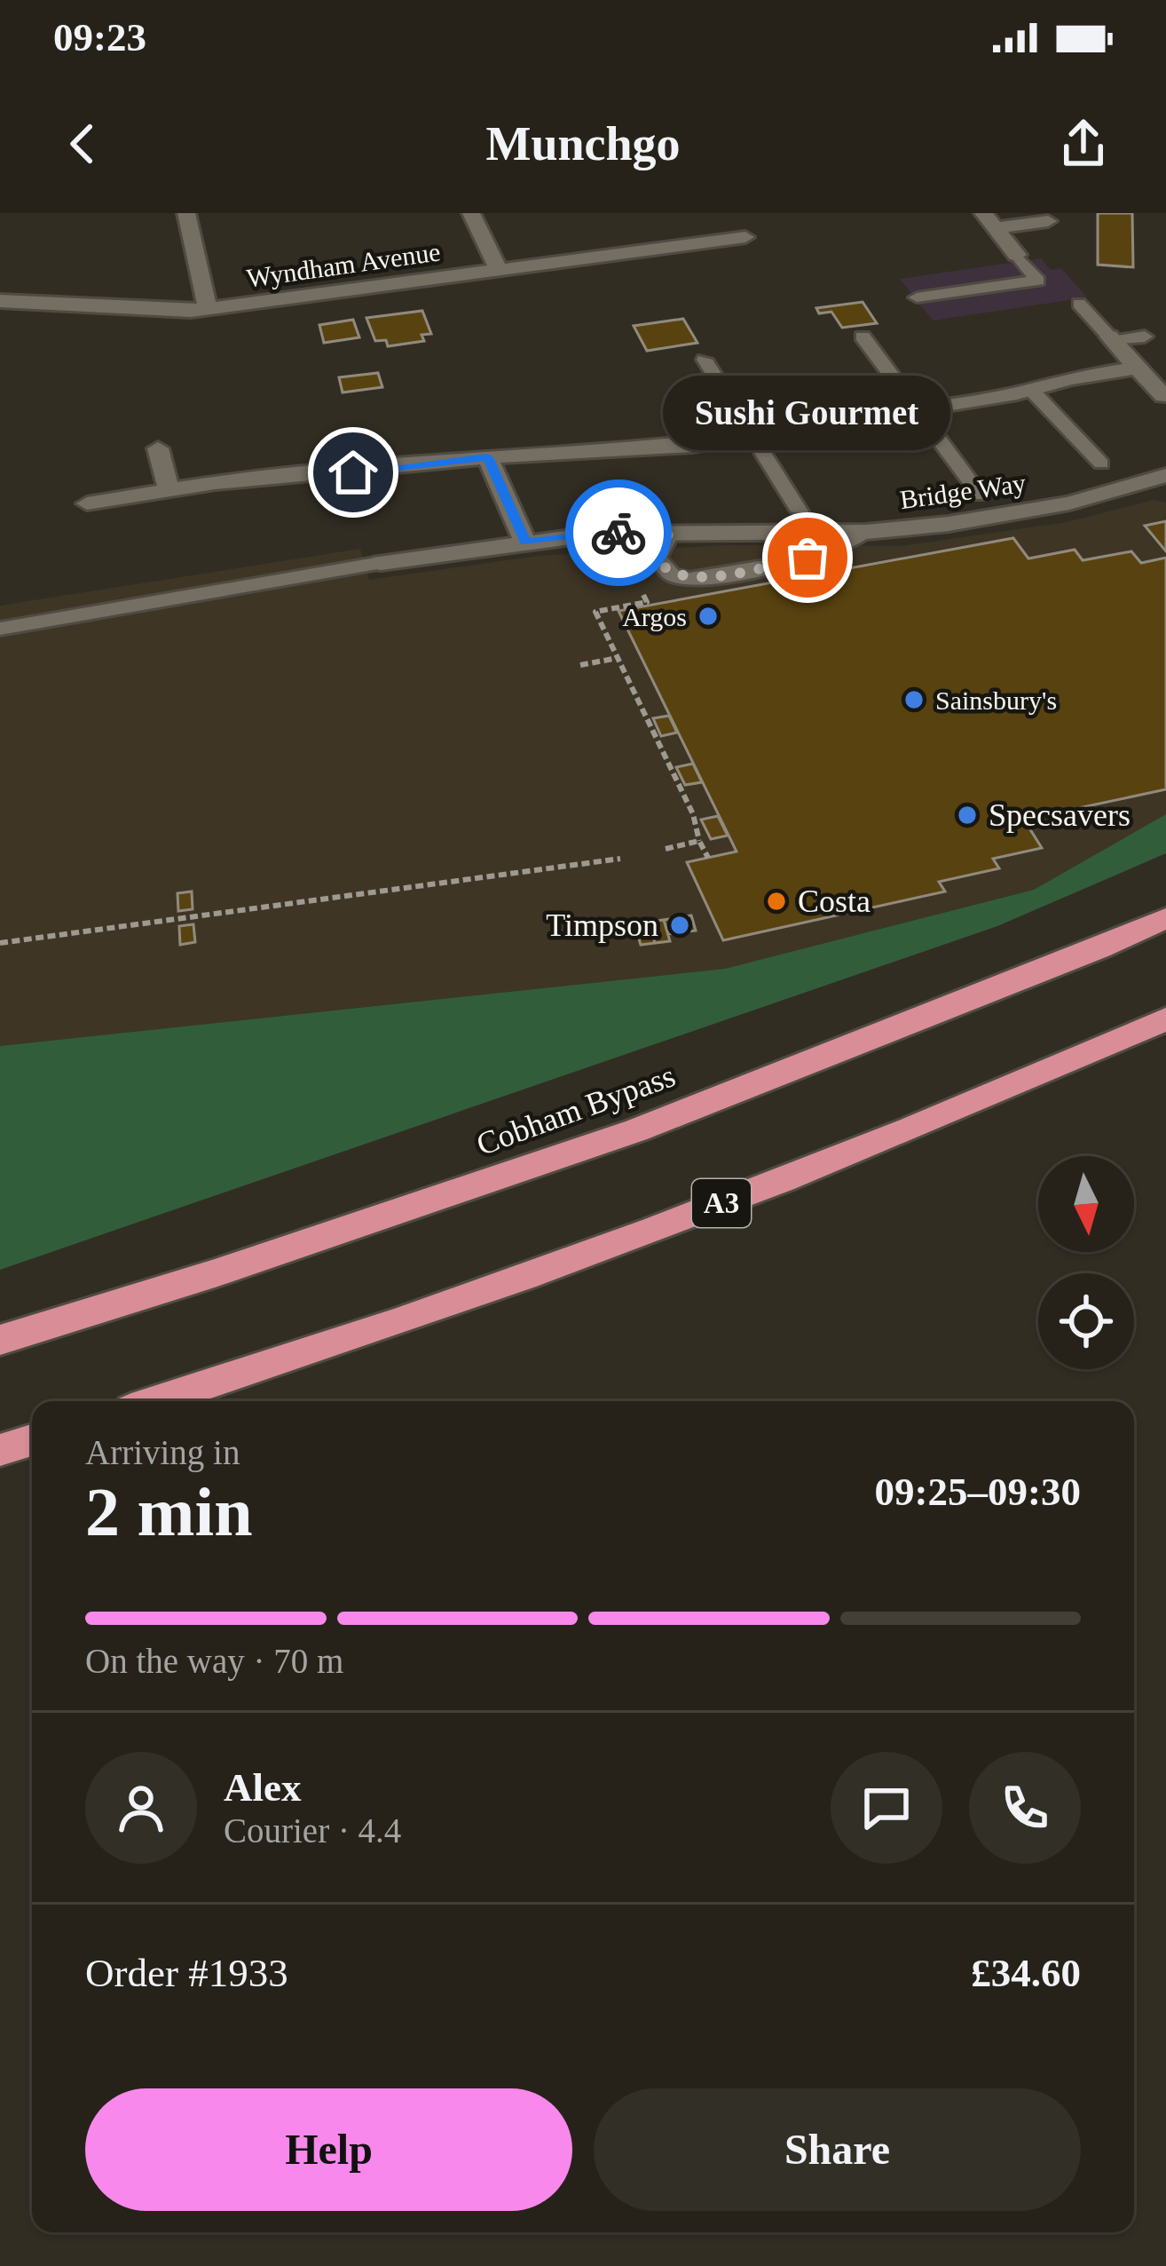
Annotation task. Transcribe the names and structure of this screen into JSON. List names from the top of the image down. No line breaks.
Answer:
{"streets":{"highway":["Cobham Bypass","A3"],"street":["Wyndham Avenue","Bridge Way"]},"places":["Sushi Gourmet","Argos","Sainsbury's","Specsavers","Costa","Timpson"],"north":"bottom","page":{"status":"09:23","header":"Munchgo","bubble":"Sushi Gourmet","heading":["2 min","Arriving in","09:25–09:30"],"panel":["Alex","Courier · 4.4","Order #1933","£34.60"],"bar":"On the way · 70 m","buttons":["Help","Share"]}}
